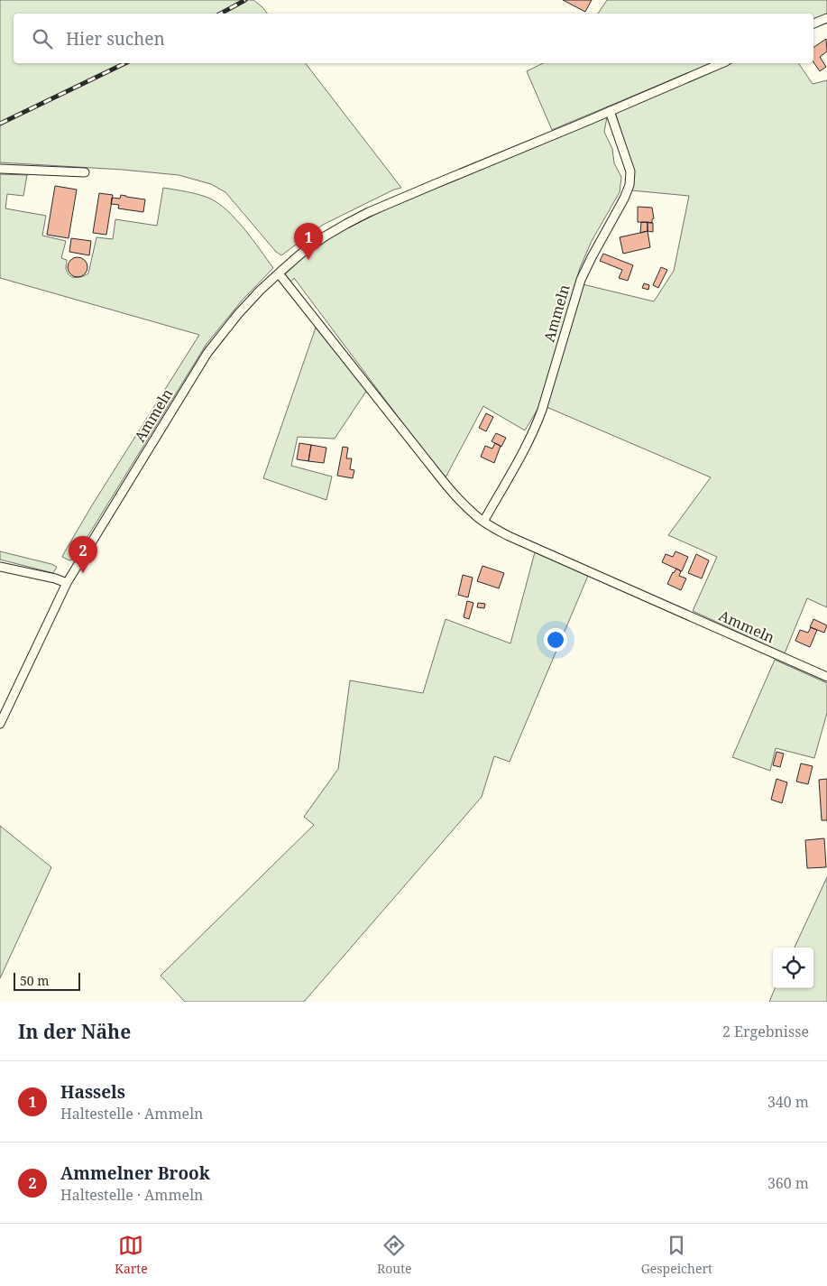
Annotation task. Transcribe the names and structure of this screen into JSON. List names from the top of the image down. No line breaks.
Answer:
{"streets":{"street":["Ammeln"]},"scale_bar":"50 m","page":{"search":"Hier suchen","pins":["1","2"],"scale":"50 m","heading":["In der Nähe","2 Ergebnisse"],"list":[{"mark":"1","name":"Hassels","note":"Haltestelle · Ammeln","value":"340 m"},{"mark":"2","name":"Ammelner Brook","note":"Haltestelle · Ammeln","value":"360 m"}],"nav":["Karte","Route","Gespeichert"]}}
